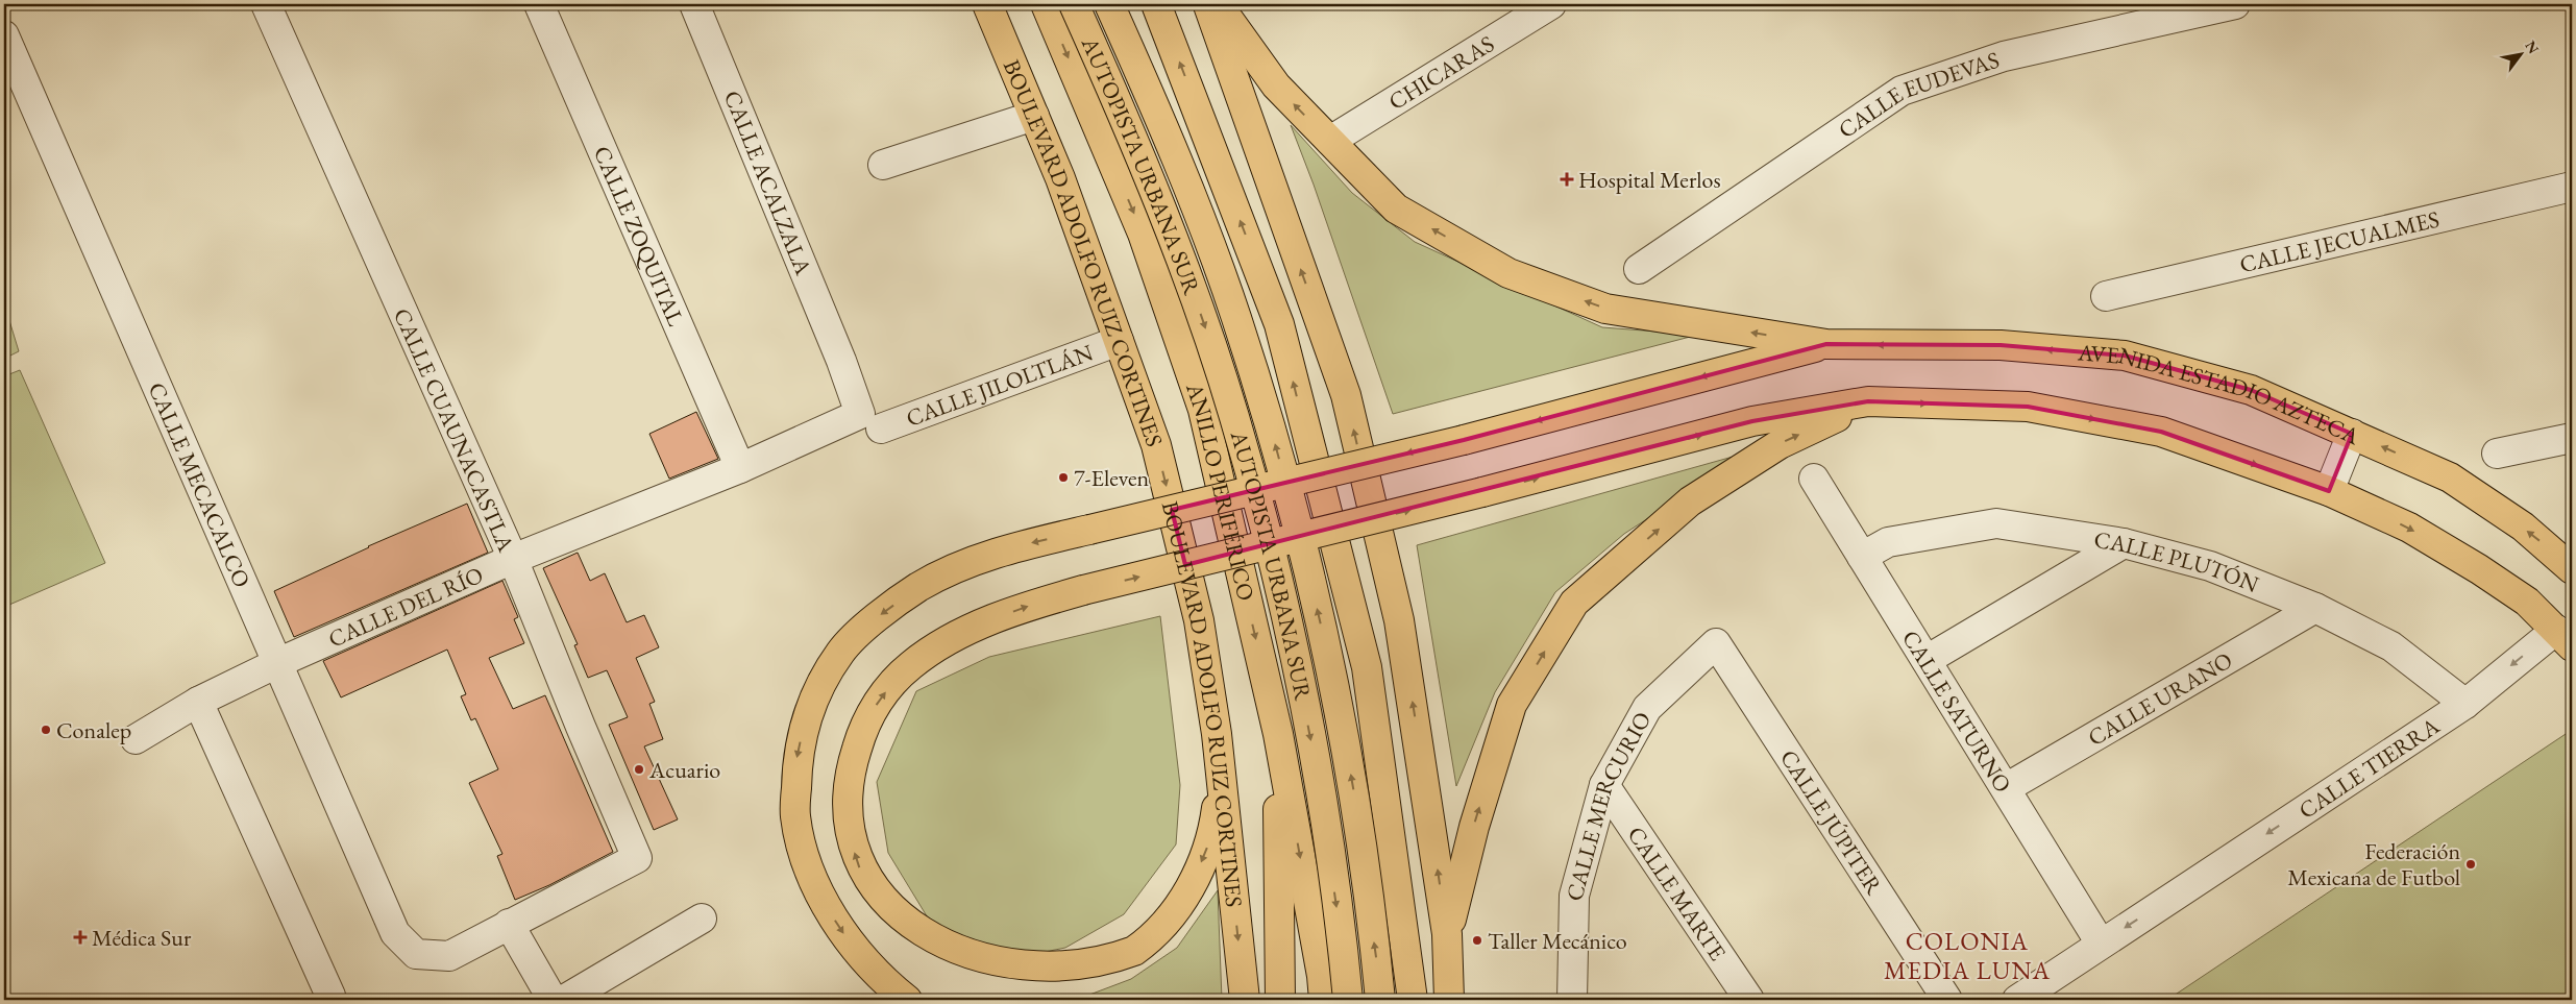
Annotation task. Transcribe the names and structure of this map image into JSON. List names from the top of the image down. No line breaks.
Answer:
{"streets":{"main road":["AUTOPISTA URBANA SUR","BOULEVARD ADOLFO RUIZ CORTINES","AVENIDA ESTADIO AZTECA","ANILLO PERIFÉRICO"],"street":["CHICARAS","CALLE EUDEVAS","CALLE ACALZALA","CALLE ZOQUITAL","CALLE JECUALMES","CALLE JILOLTLÁN","CALLE CUAUNACASTLA","CALLE MECACALCO","CALLE PLUTÓN","CALLE DEL RÍO","CALLE URANO","CALLE SATURNO","CALLE TIERRA","CALLE MERCURIO","CALLE JÚPITER","CALLE MARTE"]},"crossings":[["CALLE ACALZALA","CALLE ZOQUITAL"],["CALLE ACALZALA","CALLE DEL RÍO"],["CALLE ZOQUITAL","CALLE DEL RÍO"],["BOULEVARD ADOLFO RUIZ CORTINES","CALLE JILOLTLÁN"],["CALLE CUAUNACASTLA","CALLE MECACALCO"],["CALLE CUAUNACASTLA","CALLE DEL RÍO"],["CALLE MECACALCO","CALLE DEL RÍO"],["CALLE PLUTÓN","CALLE URANO"],["CALLE PLUTÓN","CALLE SATURNO"],["CALLE PLUTÓN","CALLE TIERRA"],["CALLE URANO","CALLE SATURNO"],["CALLE SATURNO","CALLE TIERRA"],["CALLE MERCURIO","CALLE JÚPITER"],["CALLE MERCURIO","CALLE MARTE"]],"one_way":["CALLE TIERRA"],"districts":["COLONIA MEDIA LUNA"],"places":{"health":["Hospital Merlos","Médica Sur"],"other":["7-Eleven","Conalep","Acuario","Federación Mexicana de Futbol","Taller Mecánico"]},"north":"top right"}
